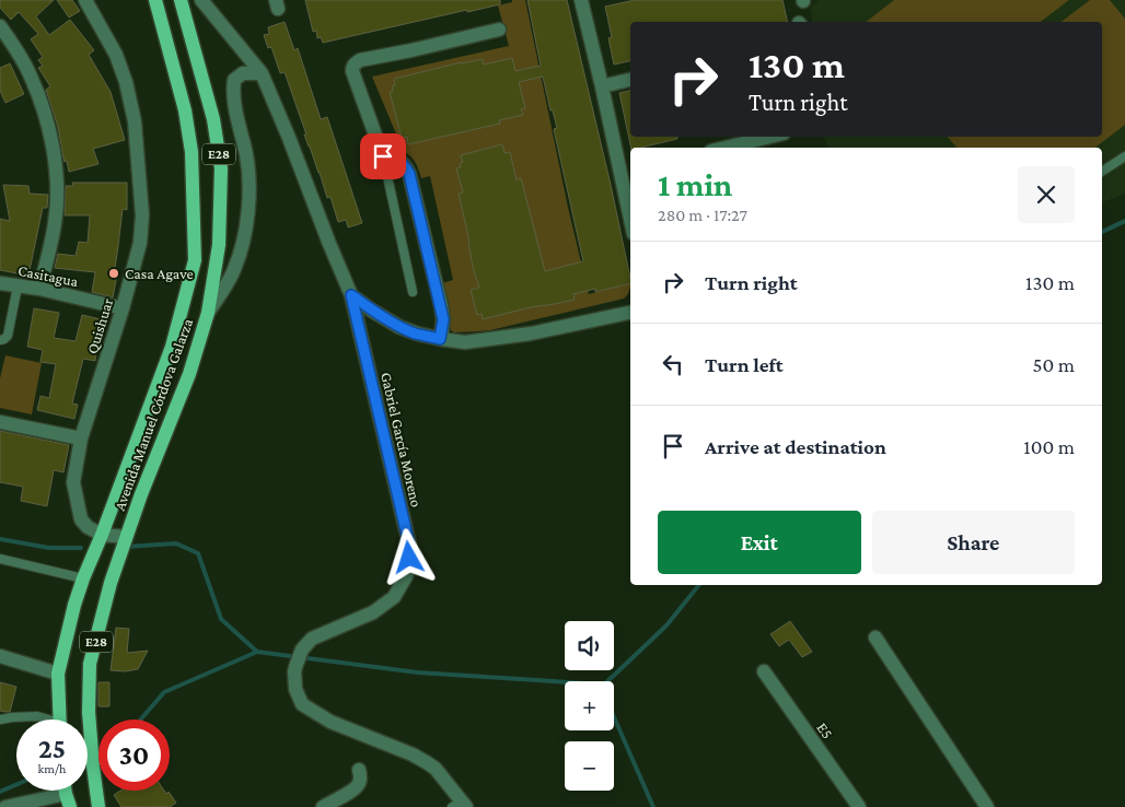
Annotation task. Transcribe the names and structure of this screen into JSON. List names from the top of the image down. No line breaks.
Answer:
{"streets":{"main road":["E28","Avenida Manuel Córdova Galarza"],"street":["Casitagua","Quishuar","Gabriel García Moreno","E5"]},"crossings":[["Casitagua","Quishuar"],["Quishuar","Avenida Manuel Córdova Galarza"]],"places":["Casa Agave"],"page":{"turn":["130 m","Turn right"],"heading":["1 min","280 m · 17:27"],"list":[{"name":"Turn right","value":"130 m"},{"name":"Turn left","value":"50 m"},{"name":"Arrive at destination","value":"100 m"}],"buttons":["Exit","Share"],"map_buttons":["+","−"],"speed":"25 km/h","limit":"30"}}
